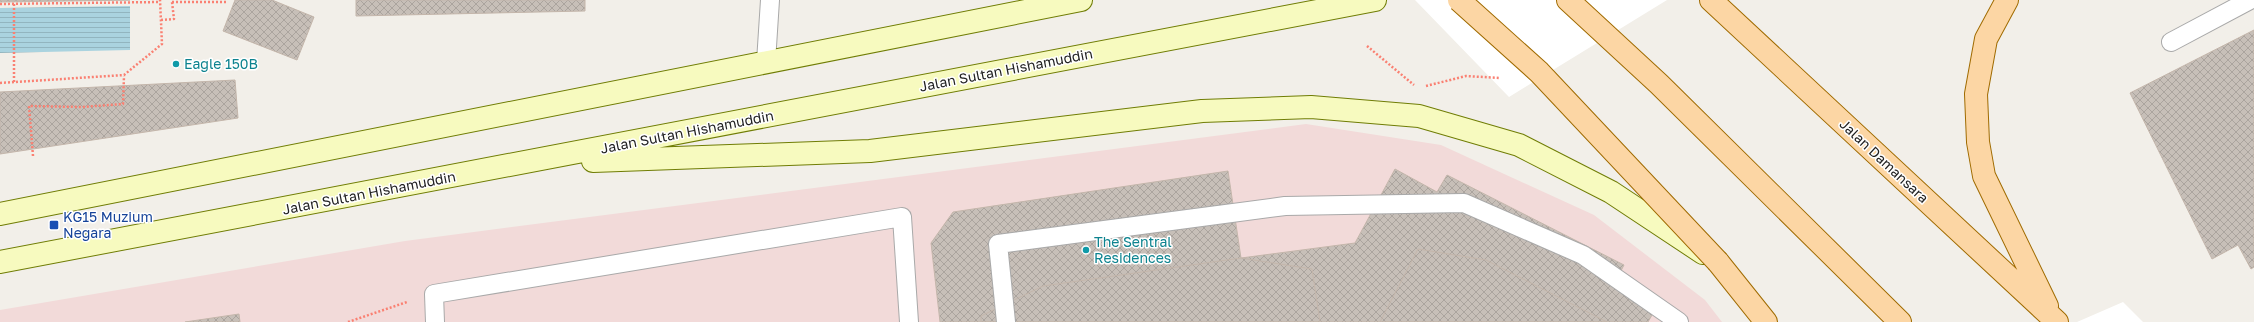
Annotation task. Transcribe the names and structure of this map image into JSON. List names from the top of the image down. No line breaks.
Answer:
{"streets":{"main road":["Jalan Sultan Hishamuddin","Jalan Damansara"]},"places":{"other":["Eagle 150B","The Sentral Residences"],"transit":["KG15 Muzium Negara"]}}
